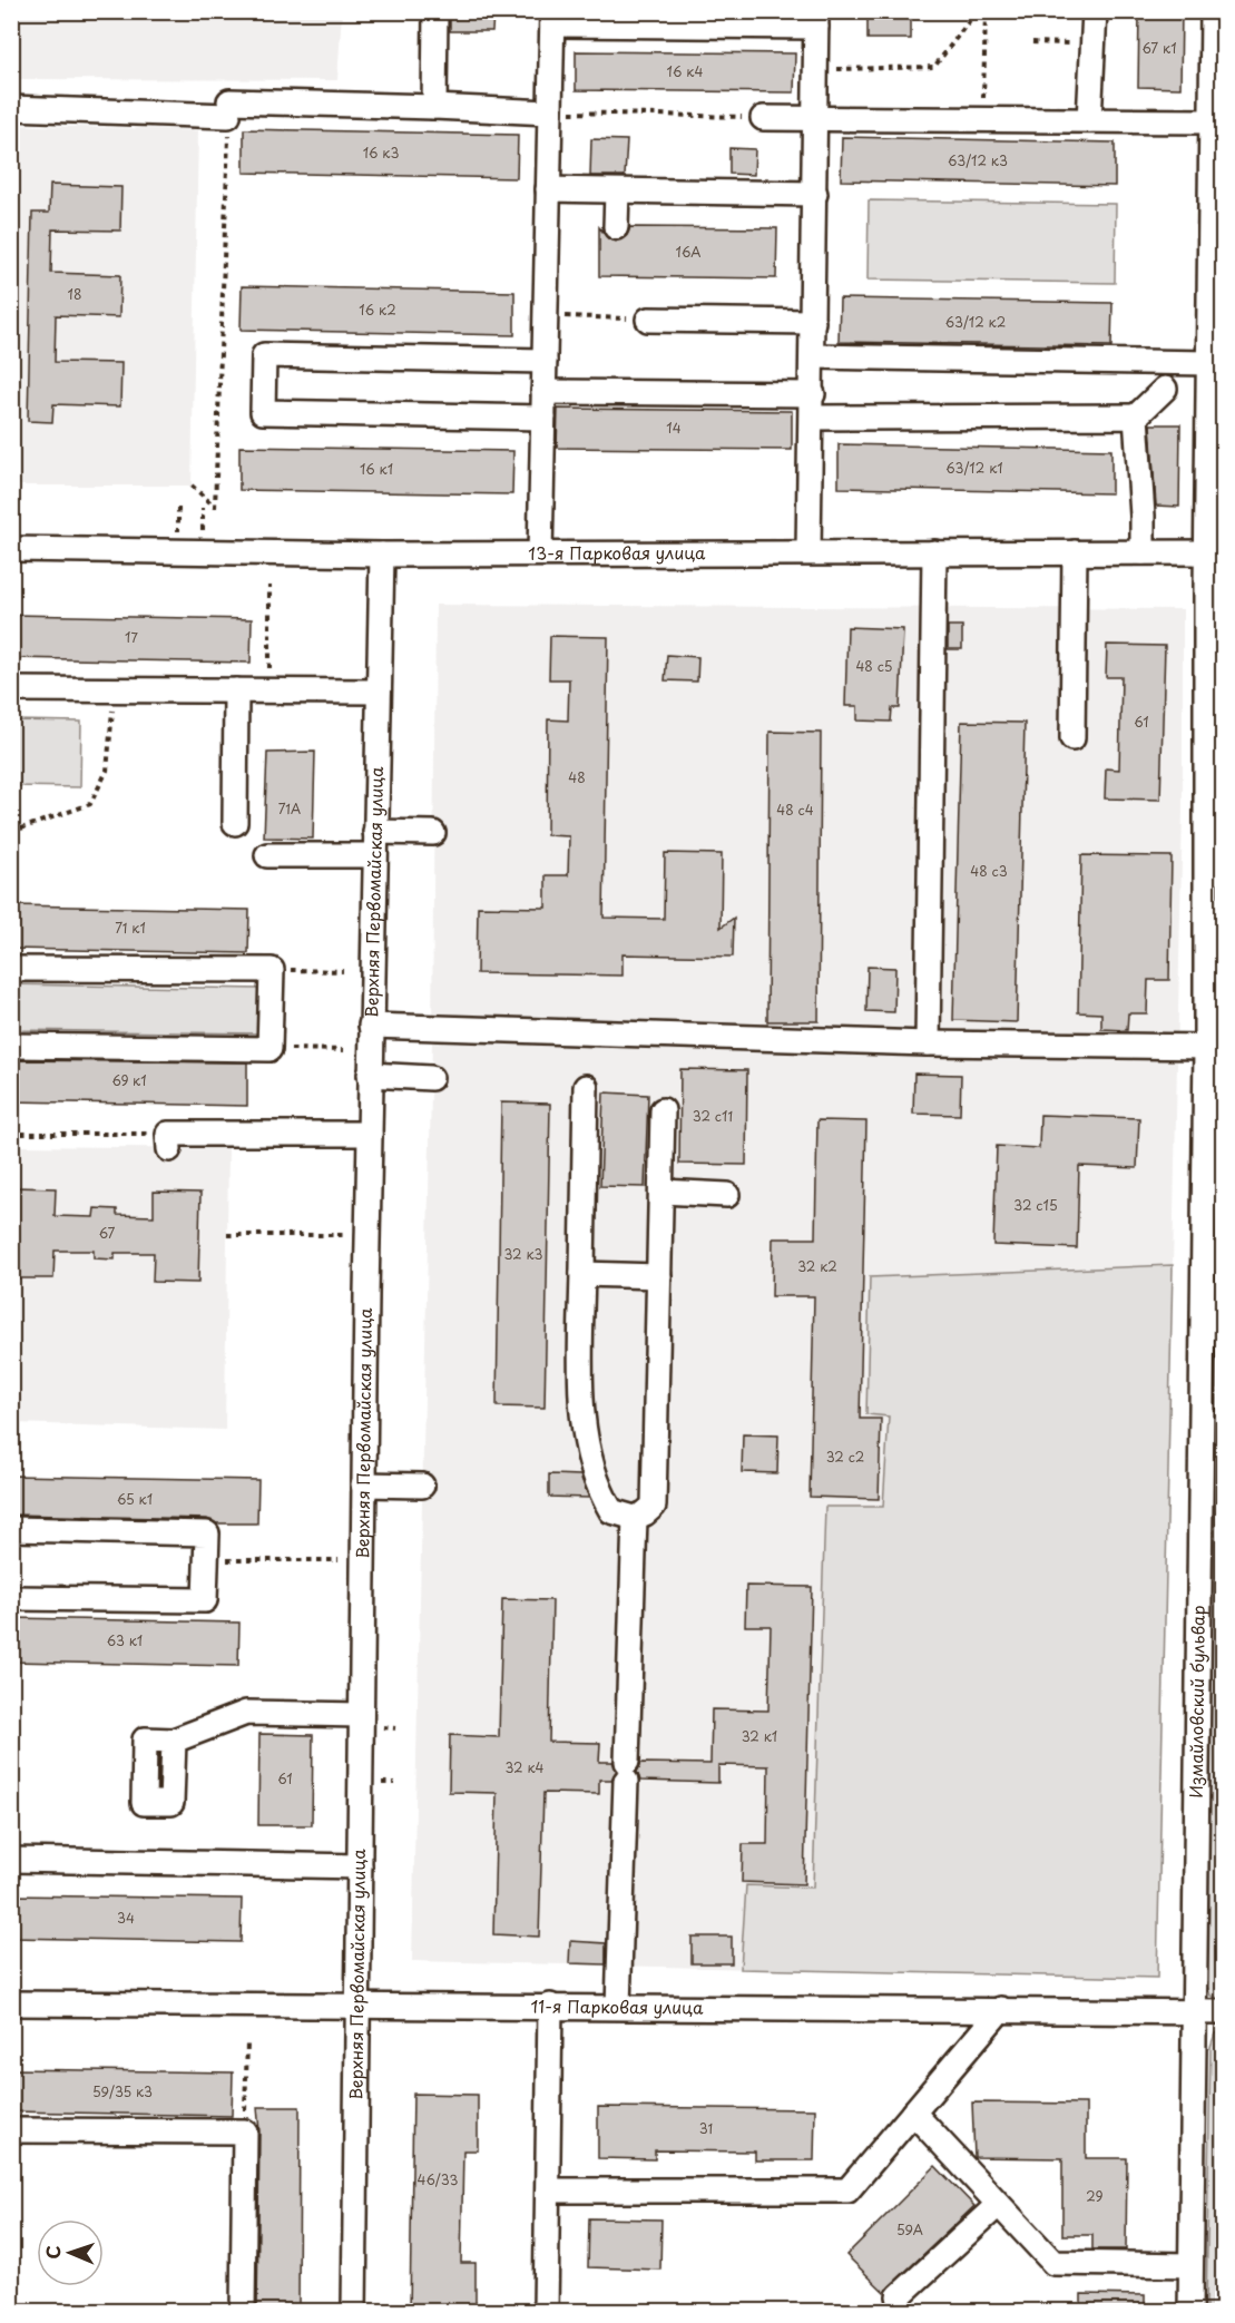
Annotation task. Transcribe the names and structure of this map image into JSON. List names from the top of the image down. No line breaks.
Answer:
{"streets":{"street":["13-я Парковая улица","Верхняя Первомайская улица","Измайловский бульвар","11-я Парковая улица"]},"crossings":[["13-я Парковая улица","Верхняя Первомайская улица"],["13-я Парковая улица","Измайловский бульвар"],["Верхняя Первомайская улица","11-я Парковая улица"],["Измайловский бульвар","11-я Парковая улица"]],"house_numbers":["67 к1","16 к4","16 к3","63/12 к3","16А","18","16 к2","63/12 к2","14","63/12 к1","16 к1","17","48 с5","61","48","71А","48 с4","48 с3","71 к1","69 к1","32 с11","32 с15","67","32 к3","32 к2","32 с2","65 к1","63 к1","32 к1","32 к4","61","34","59/35 к3","31","46/33","29","59А"],"north":"left"}
